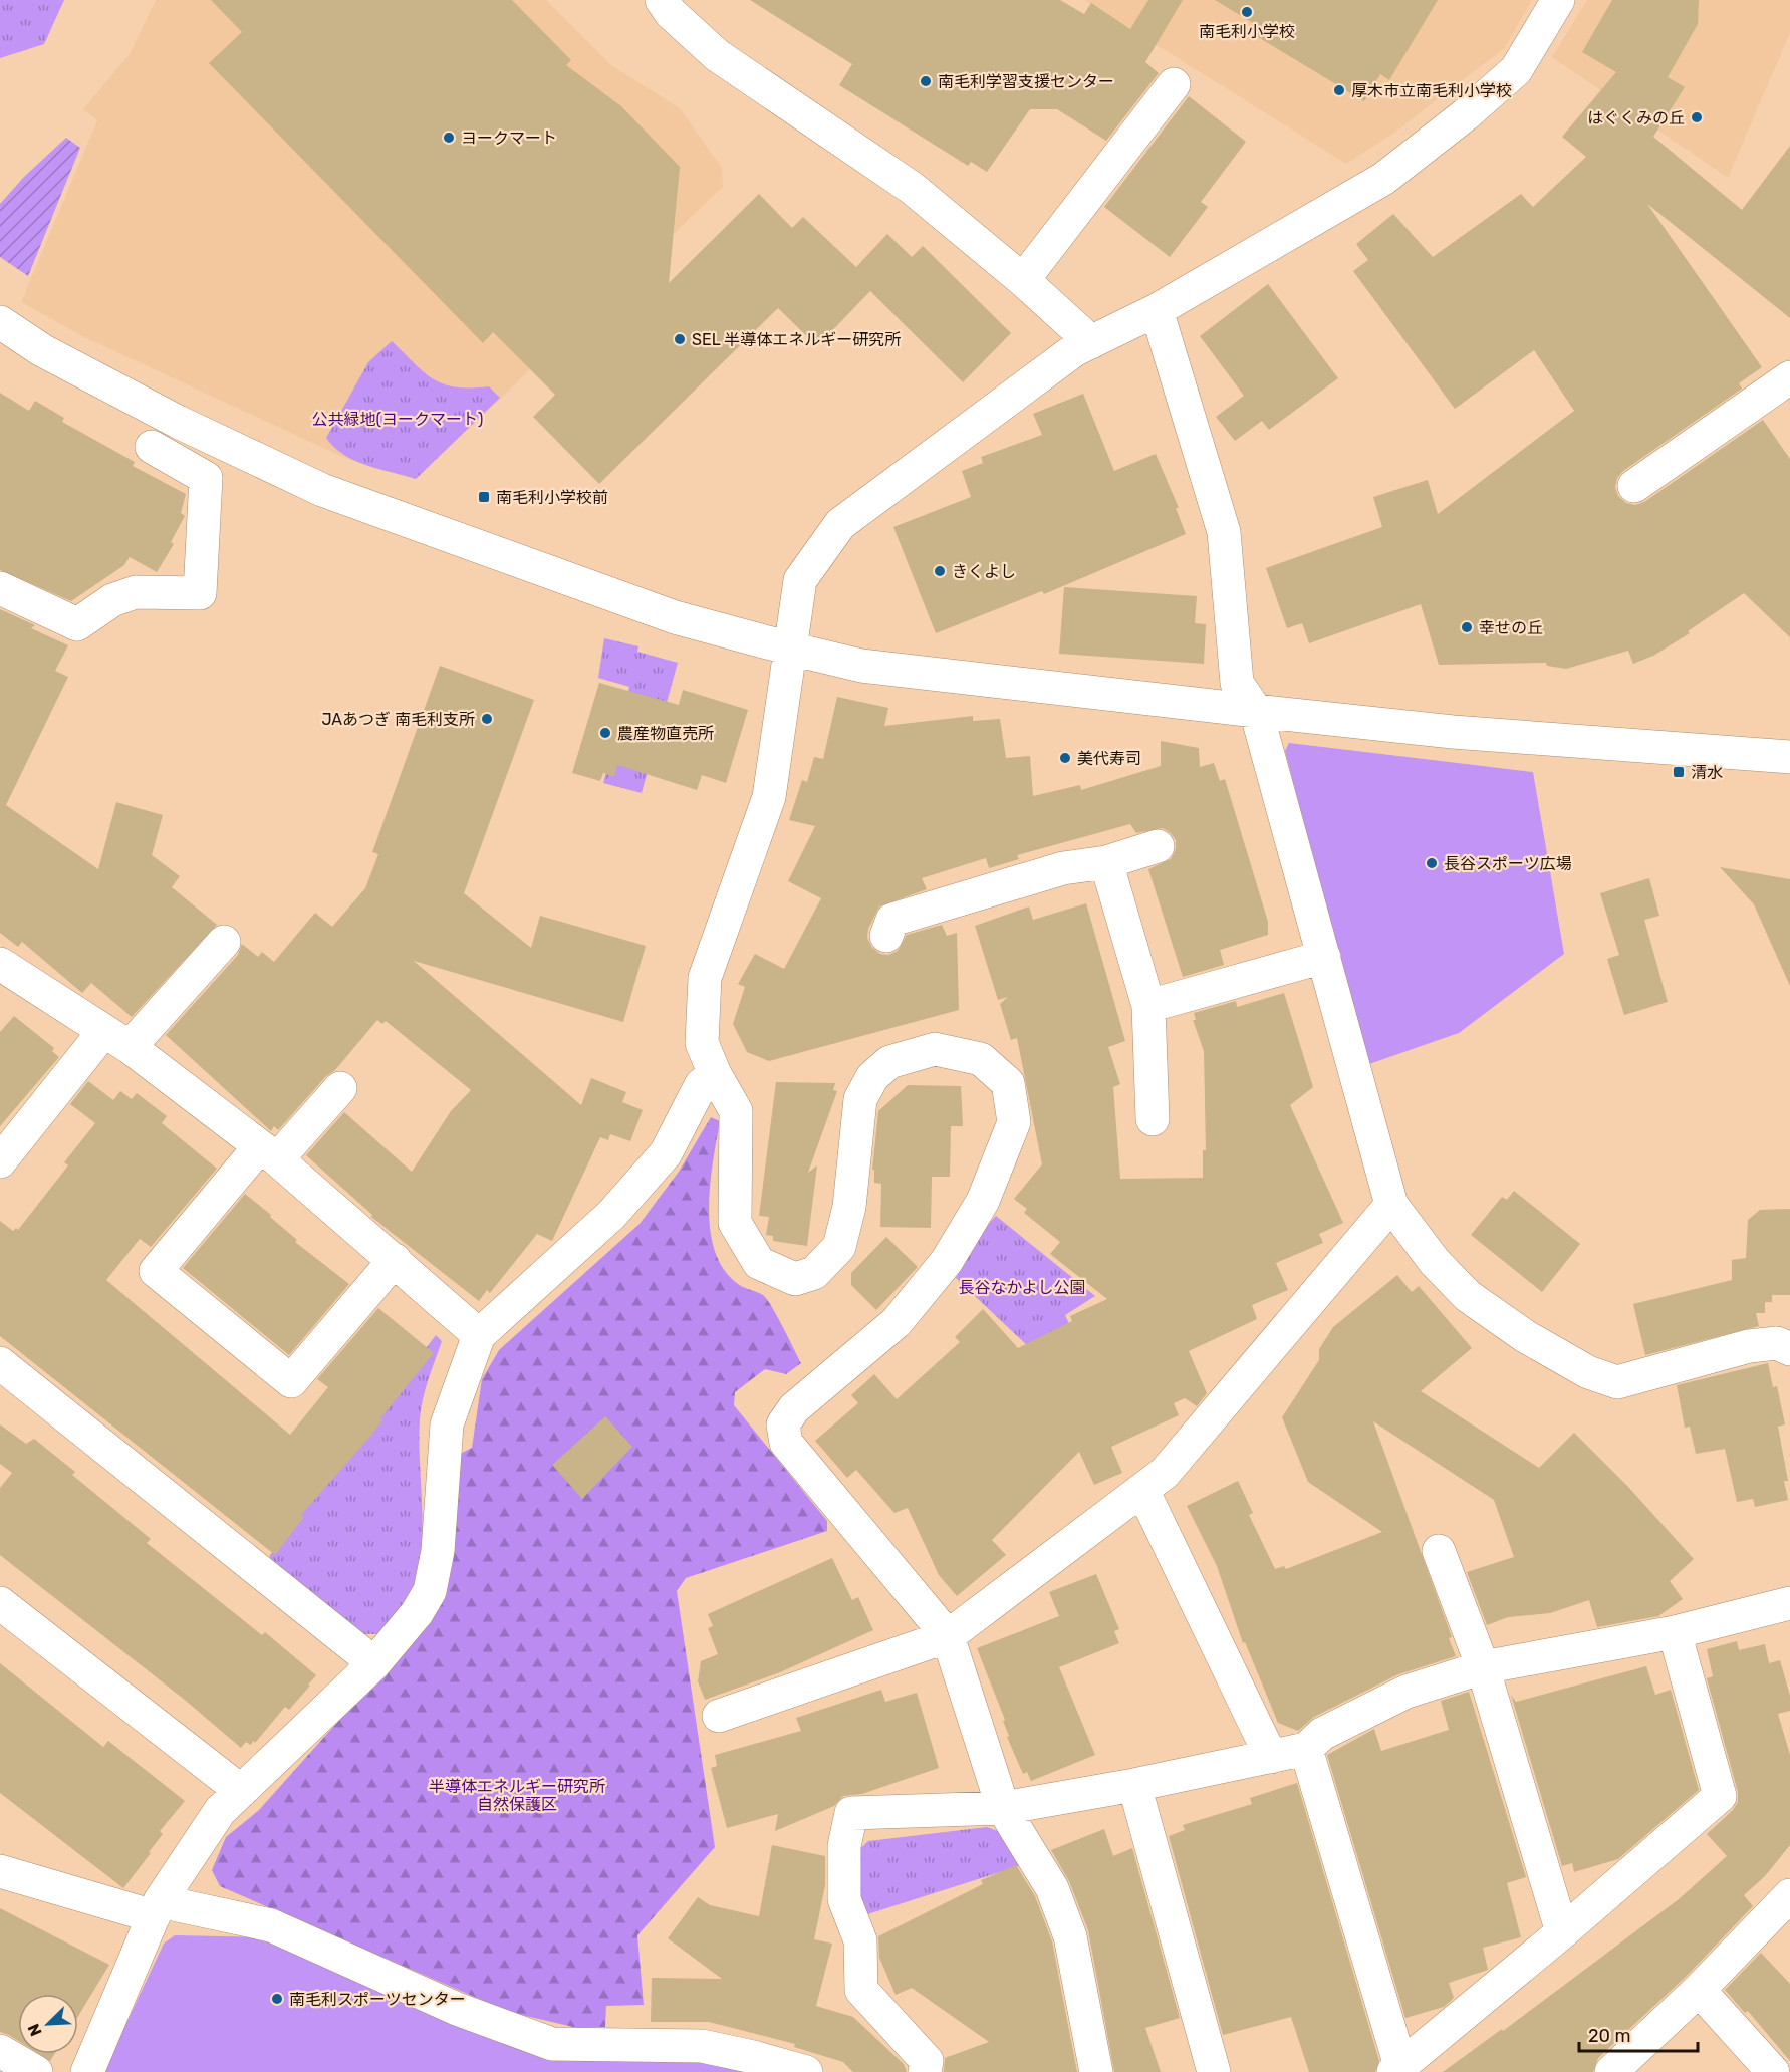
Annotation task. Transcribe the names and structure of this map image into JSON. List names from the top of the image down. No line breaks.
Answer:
{"parks":["公共緑地(ヨークマート)","長谷なかよし公園","半導体エネルギー研究所 自然保護区"],"places":{"other":["南毛利小学校","南毛利学習支援センター","厚木市立南毛利小学校","はぐくみの丘","ヨークマート","SEL 半導体エネルギー研究所","きくよし","幸せの丘","JAあつぎ 南毛利支所","農産物直売所","美代寿司","長谷スポーツ広場","南毛利スポーツセンター"],"transit":["南毛利小学校前","清水"]},"scale_bar":"20 m","north":"bottom left"}
